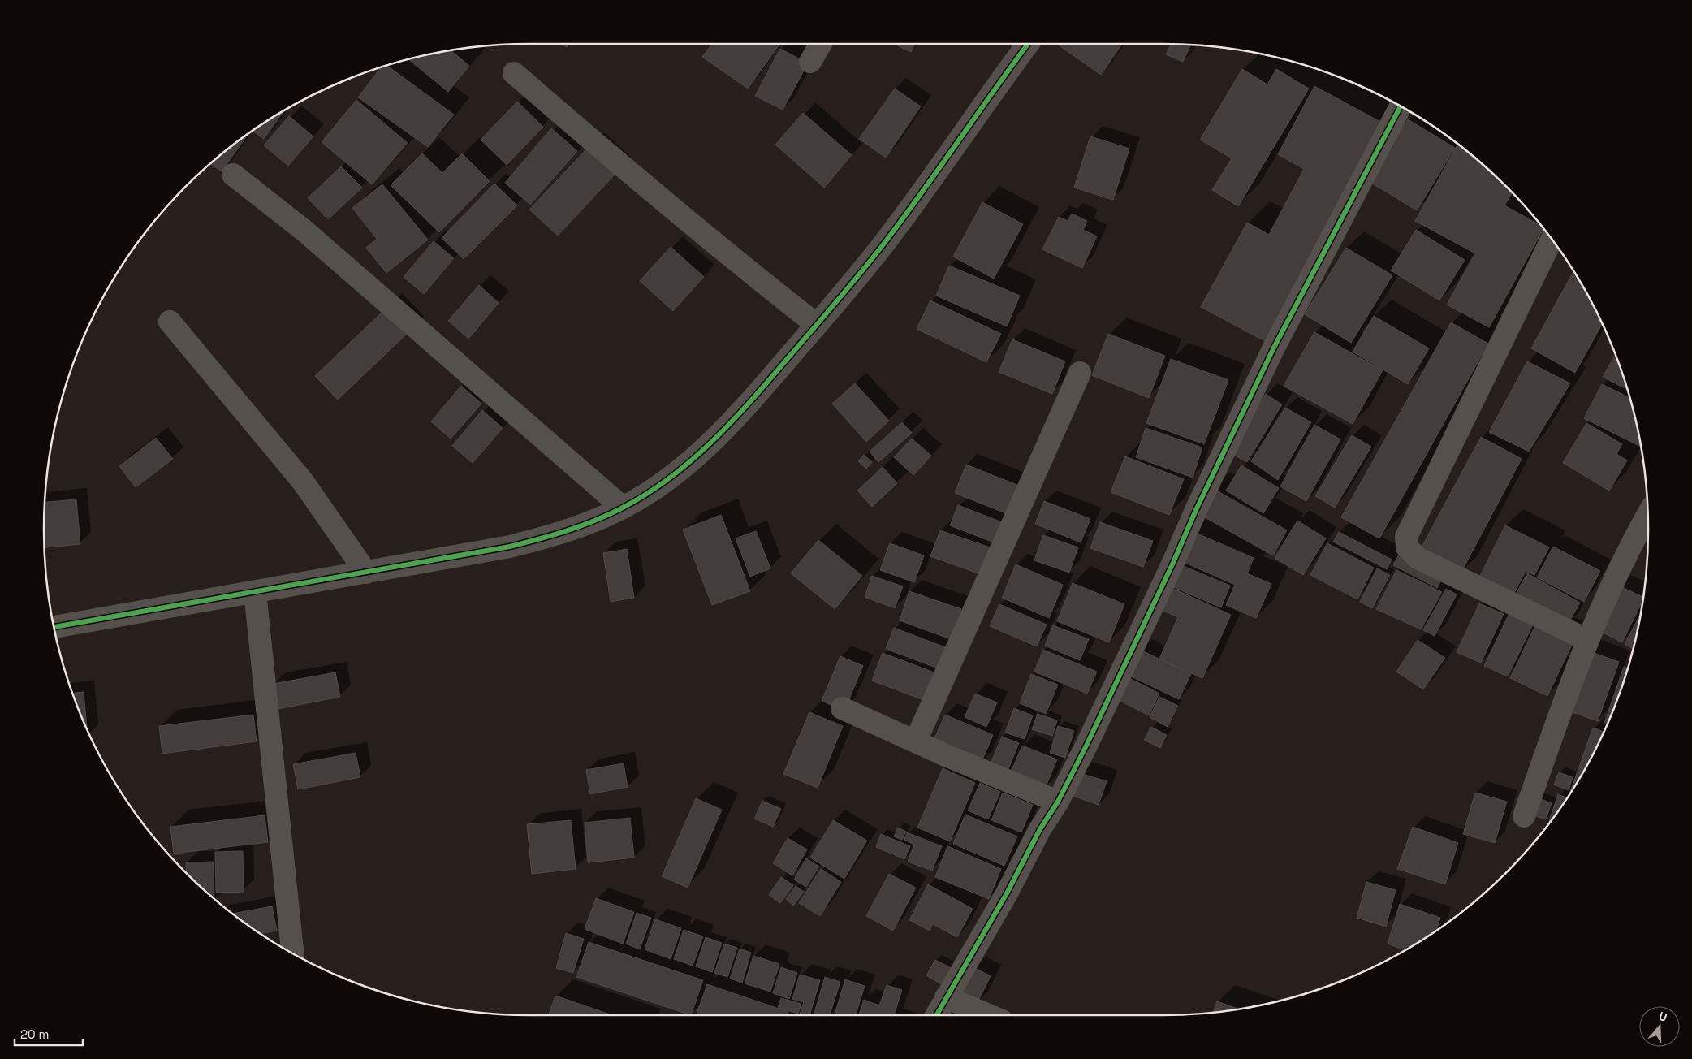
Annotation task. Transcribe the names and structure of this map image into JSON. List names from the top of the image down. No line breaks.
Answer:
{"scale_bar":"20 m","north":"top"}
